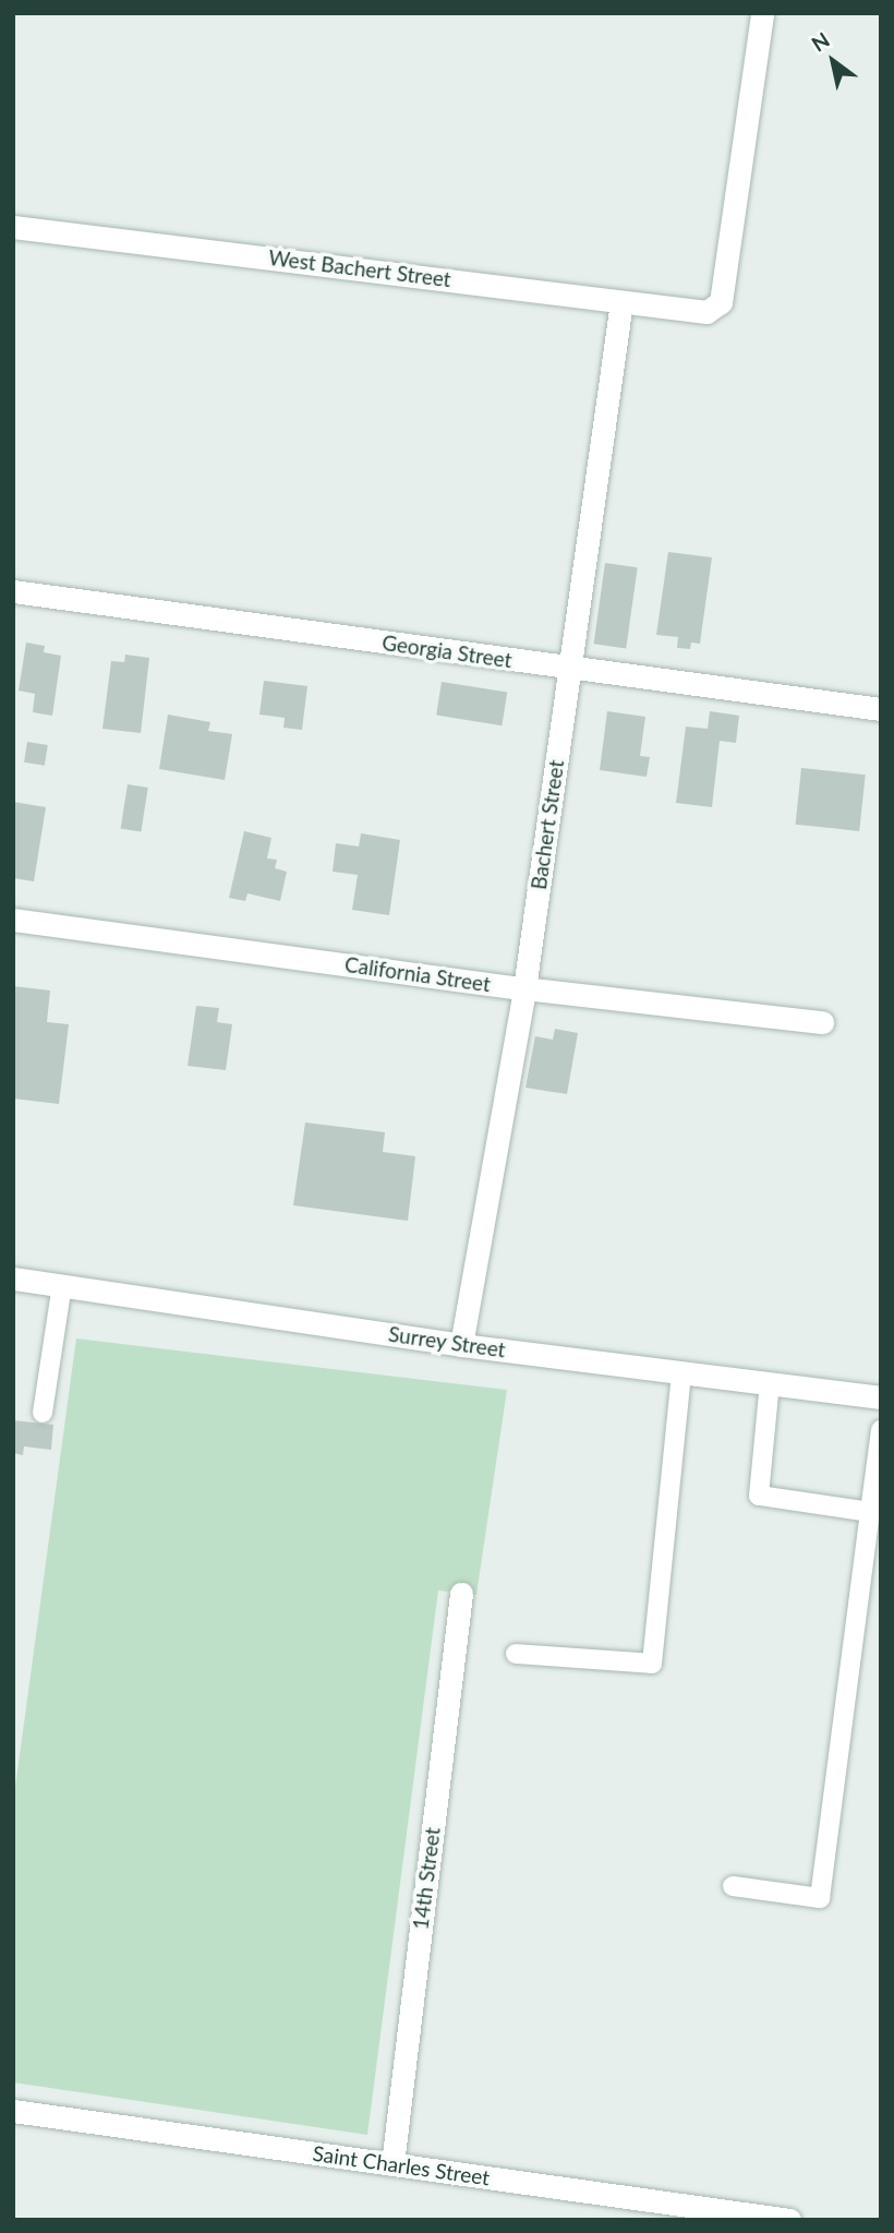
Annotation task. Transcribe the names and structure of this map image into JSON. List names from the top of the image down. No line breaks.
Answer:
{"streets":{"street":["West Bachert Street","Georgia Street","Bachert Street","California Street","Surrey Street","14th Street","Saint Charles Street"]},"crossings":[["West Bachert Street","Bachert Street"],["Georgia Street","Bachert Street"],["Bachert Street","California Street"],["Bachert Street","Surrey Street"],["14th Street","Saint Charles Street"]],"north":"top left"}
